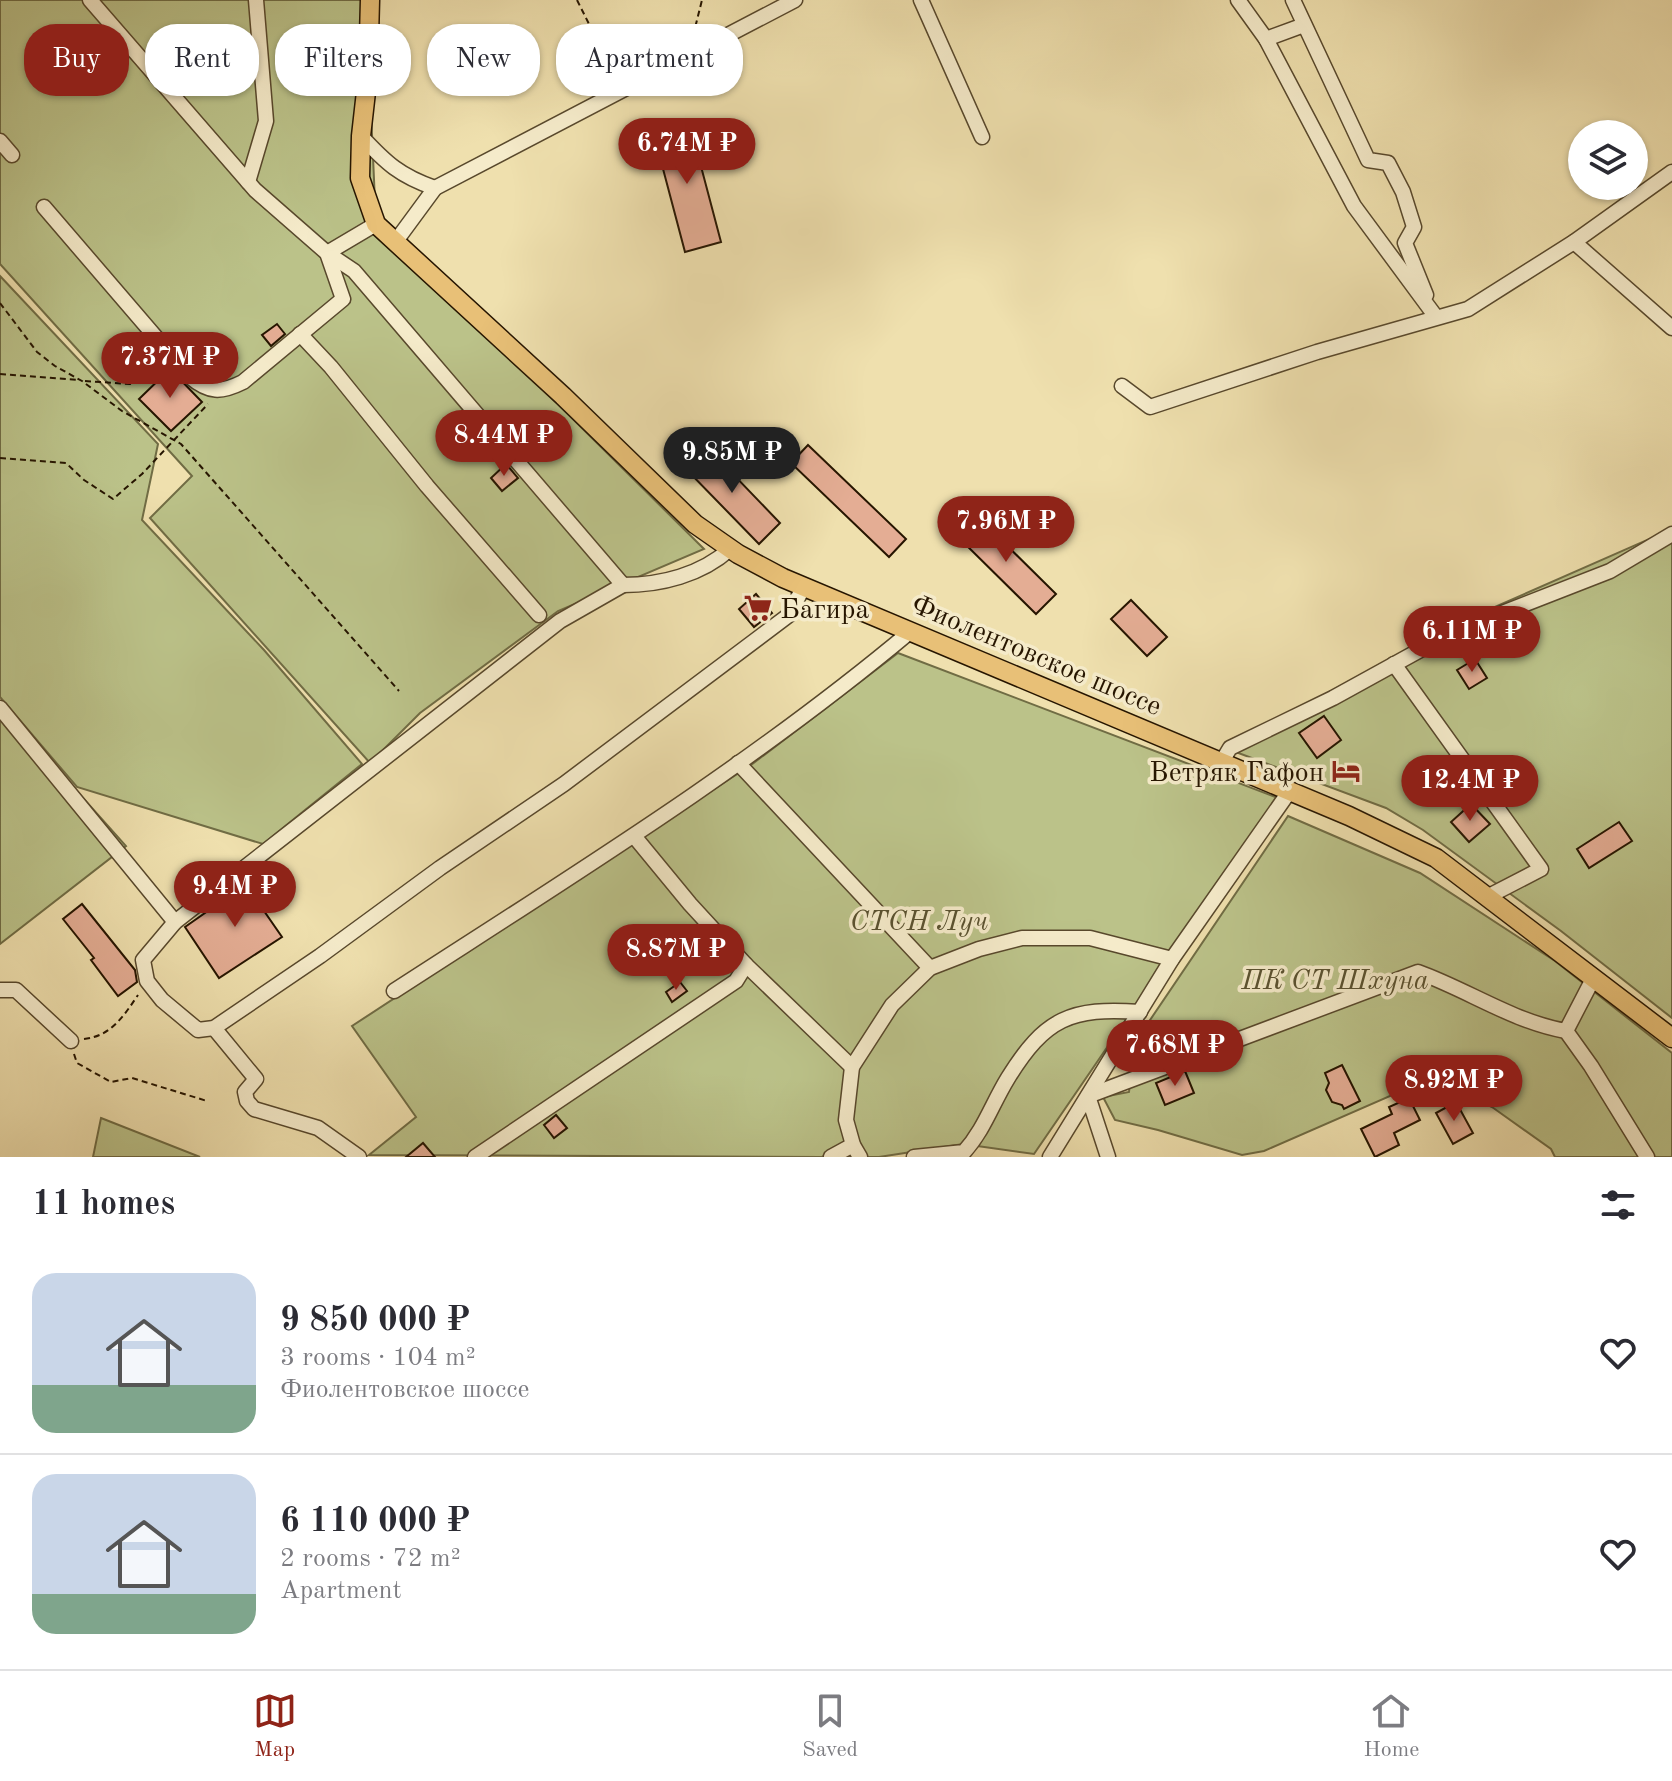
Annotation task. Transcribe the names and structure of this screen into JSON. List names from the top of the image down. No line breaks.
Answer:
{"streets":{"main road":["Фиолентовское шоссе"]},"parks":["СТСН Луч","ПК СТ Шхуна"],"places":{"supermarket":["Багира"],"hotel":["Ветряк Гафон"]},"page":{"chip":["Buy","Rent","Filters","New","Apartment"],"price":["6.74M ₽","7.37M ₽","8.44M ₽","9.85M ₽","7.96M ₽","6.11M ₽","12.4M ₽","9.4M ₽","8.87M ₽","7.68M ₽","8.92M ₽"],"heading":"11 homes","list":[{"name":"9 850 000 ₽","note":"3 rooms · 104 m² · Фиолентовское шоссе"},{"name":"6 110 000 ₽","note":"2 rooms · 72 m² · Apartment"}],"tabs":["Map","Saved","Home"]}}
